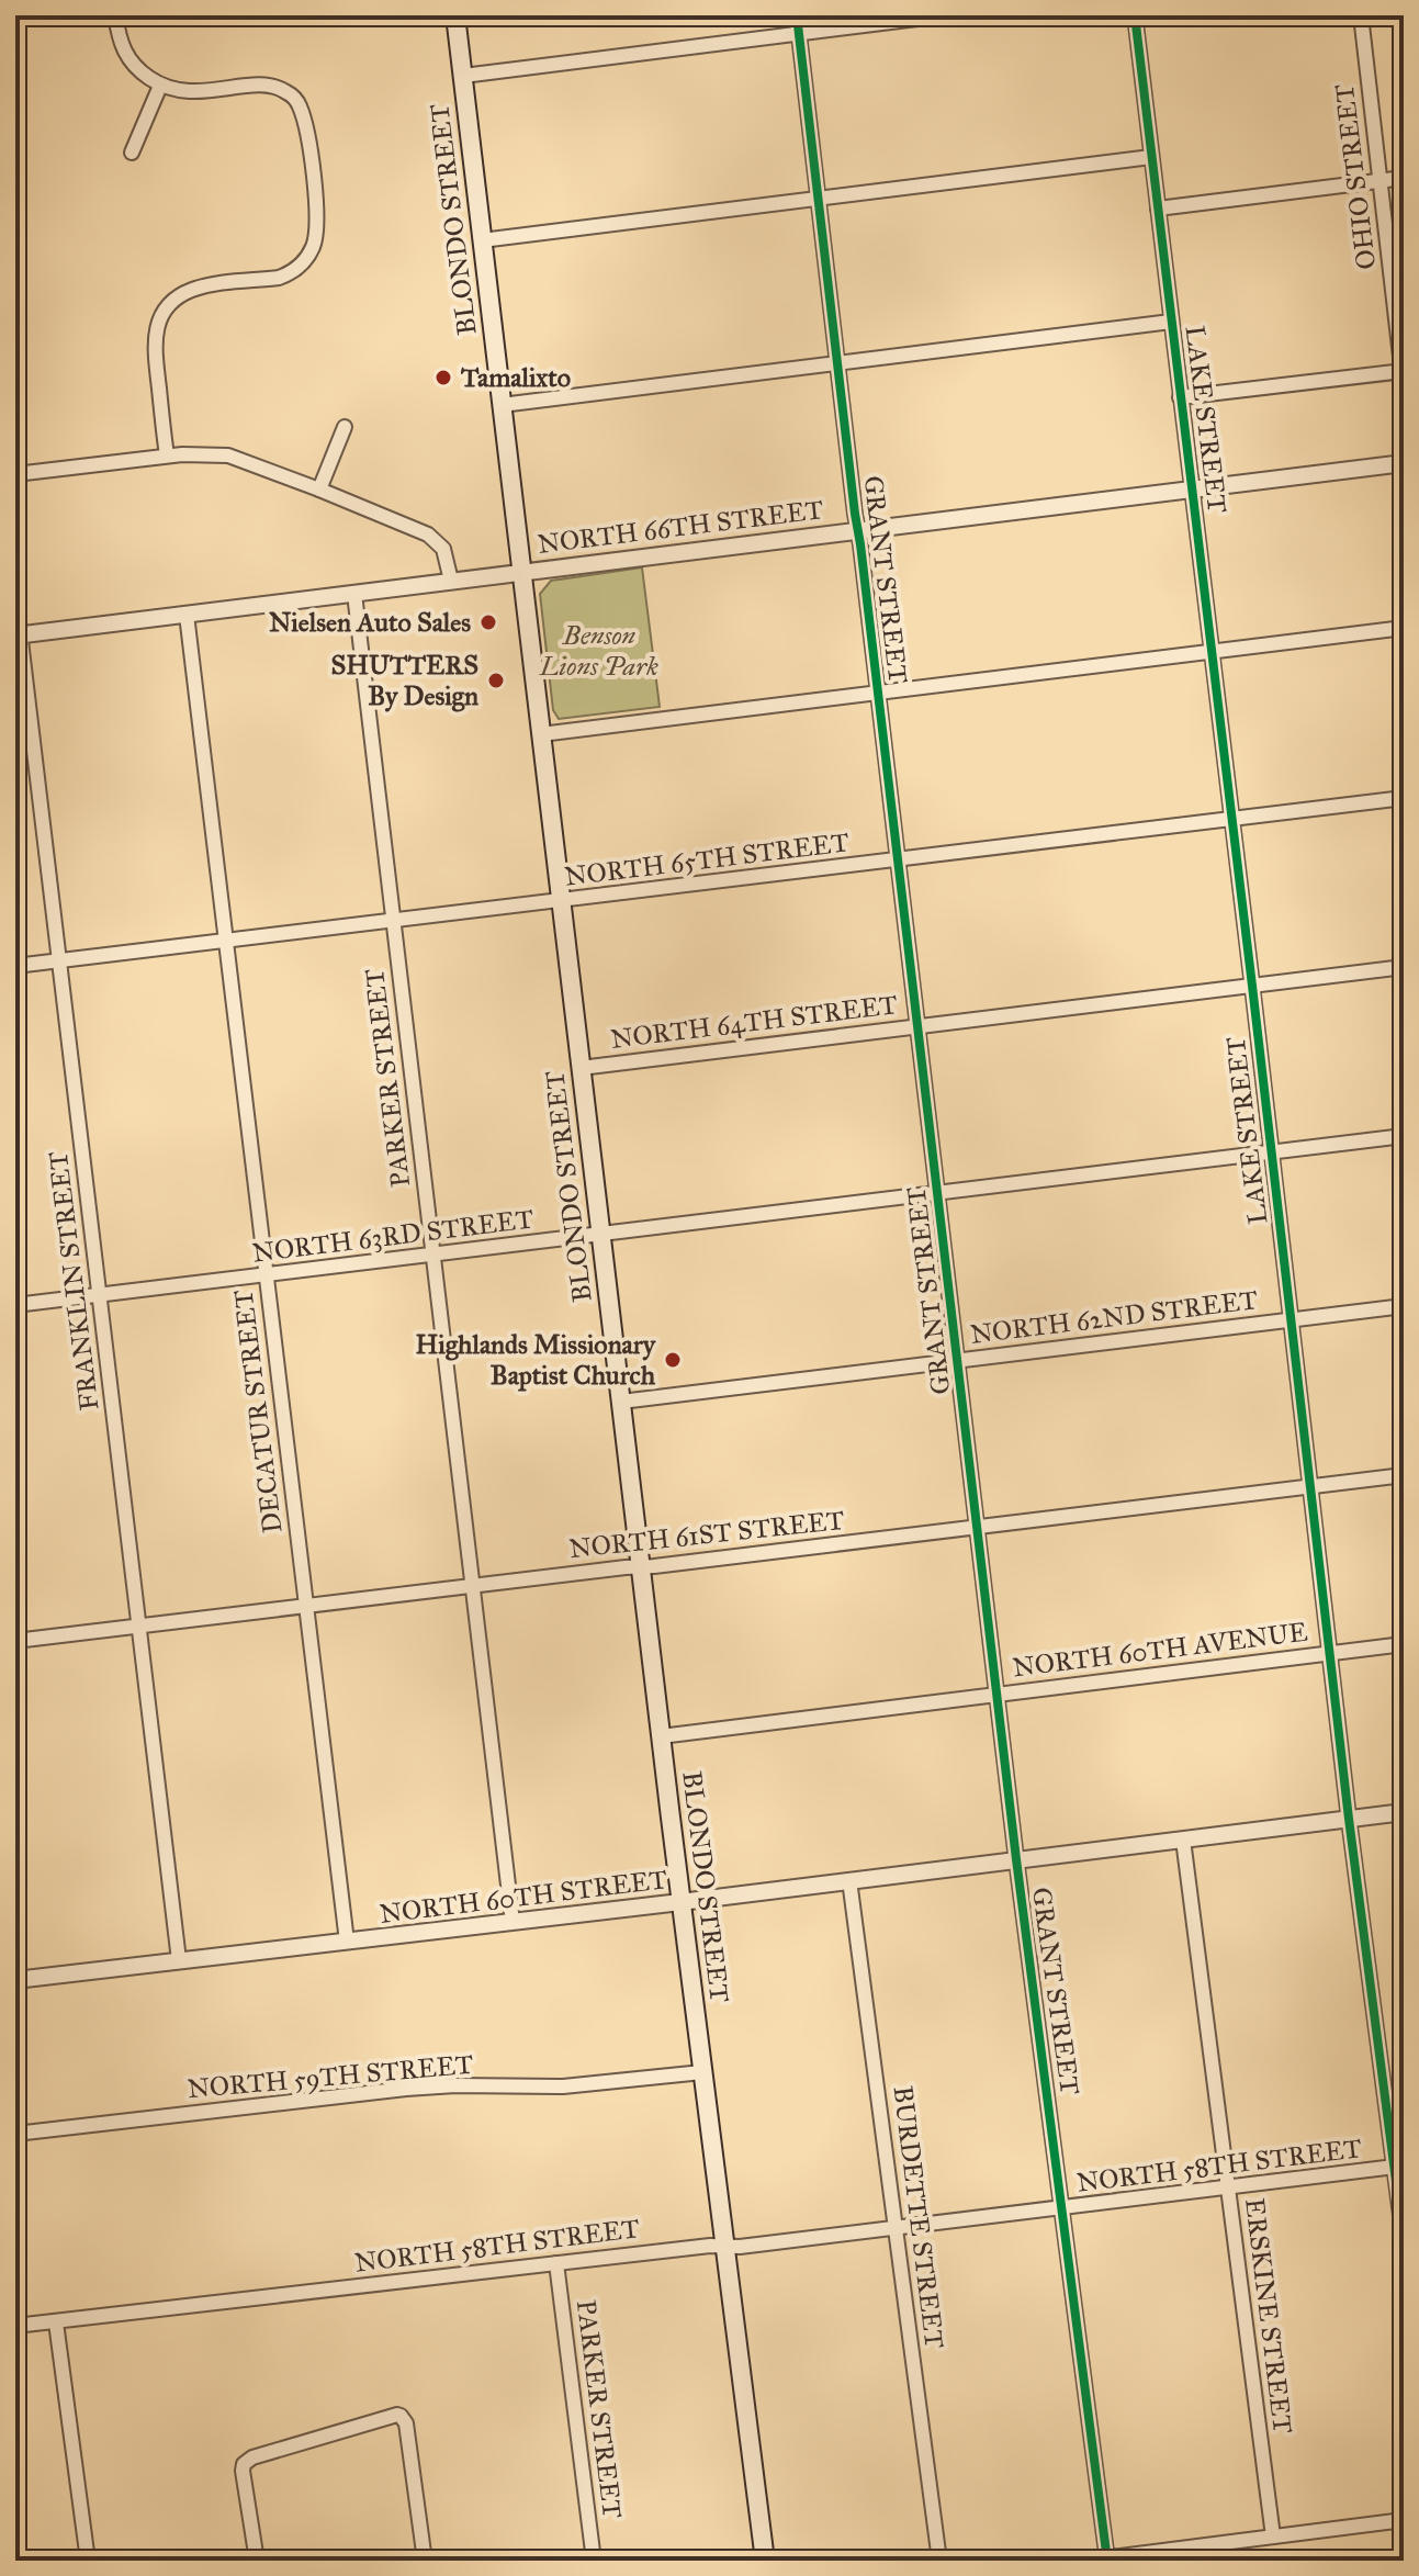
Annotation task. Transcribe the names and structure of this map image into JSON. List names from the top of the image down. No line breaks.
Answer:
{"streets":{"main road":["BLONDO STREET"],"street":["OHIO STREET","LAKE STREET","NORTH 66TH STREET","GRANT STREET","NORTH 65TH STREET","NORTH 64TH STREET","PARKER STREET","NORTH 63RD STREET","FRANKLIN STREET","NORTH 62ND STREET","DECATUR STREET","NORTH 61ST STREET","NORTH 60TH AVENUE","NORTH 60TH STREET","NORTH 59TH STREET","NORTH 58TH STREET","BURDETTE STREET","ERSKINE STREET"]},"crossings":[["BLONDO STREET","NORTH 66TH STREET"],["BLONDO STREET","NORTH 65TH STREET"],["BLONDO STREET","NORTH 64TH STREET"],["BLONDO STREET","NORTH 63RD STREET"],["BLONDO STREET","NORTH 62ND STREET"],["BLONDO STREET","NORTH 61ST STREET"],["BLONDO STREET","NORTH 60TH AVENUE"],["BLONDO STREET","NORTH 60TH STREET"],["BLONDO STREET","NORTH 59TH STREET"],["BLONDO STREET","NORTH 58TH STREET"],["LAKE STREET","NORTH 66TH STREET"],["LAKE STREET","NORTH 65TH STREET"],["LAKE STREET","NORTH 64TH STREET"],["LAKE STREET","NORTH 63RD STREET"],["LAKE STREET","NORTH 62ND STREET"],["LAKE STREET","NORTH 61ST STREET"],["LAKE STREET","NORTH 60TH AVENUE"],["LAKE STREET","NORTH 60TH STREET"],["LAKE STREET","NORTH 58TH STREET"],["NORTH 66TH STREET","GRANT STREET"],["NORTH 66TH STREET","PARKER STREET"],["NORTH 66TH STREET","FRANKLIN STREET"],["NORTH 66TH STREET","DECATUR STREET"],["GRANT STREET","NORTH 65TH STREET"],["GRANT STREET","NORTH 64TH STREET"],["GRANT STREET","NORTH 63RD STREET"],["GRANT STREET","NORTH 62ND STREET"],["GRANT STREET","NORTH 61ST STREET"],["GRANT STREET","NORTH 60TH AVENUE"],["GRANT STREET","NORTH 60TH STREET"],["GRANT STREET","NORTH 58TH STREET"],["NORTH 65TH STREET","PARKER STREET"],["NORTH 65TH STREET","FRANKLIN STREET"],["NORTH 65TH STREET","DECATUR STREET"],["PARKER STREET","NORTH 63RD STREET"],["PARKER STREET","NORTH 61ST STREET"],["PARKER STREET","NORTH 60TH STREET"],["PARKER STREET","NORTH 58TH STREET"],["NORTH 63RD STREET","FRANKLIN STREET"],["NORTH 63RD STREET","DECATUR STREET"],["FRANKLIN STREET","NORTH 61ST STREET"],["FRANKLIN STREET","NORTH 60TH STREET"],["DECATUR STREET","NORTH 61ST STREET"],["DECATUR STREET","NORTH 60TH STREET"],["NORTH 60TH STREET","BURDETTE STREET"],["NORTH 60TH STREET","ERSKINE STREET"],["NORTH 58TH STREET","BURDETTE STREET"],["NORTH 58TH STREET","ERSKINE STREET"]],"parks":["Benson Lions Park"],"places":["Tamalixto","Nielsen Auto Sales","SHUTTERS By Design","Highlands Missionary Baptist Church"]}
